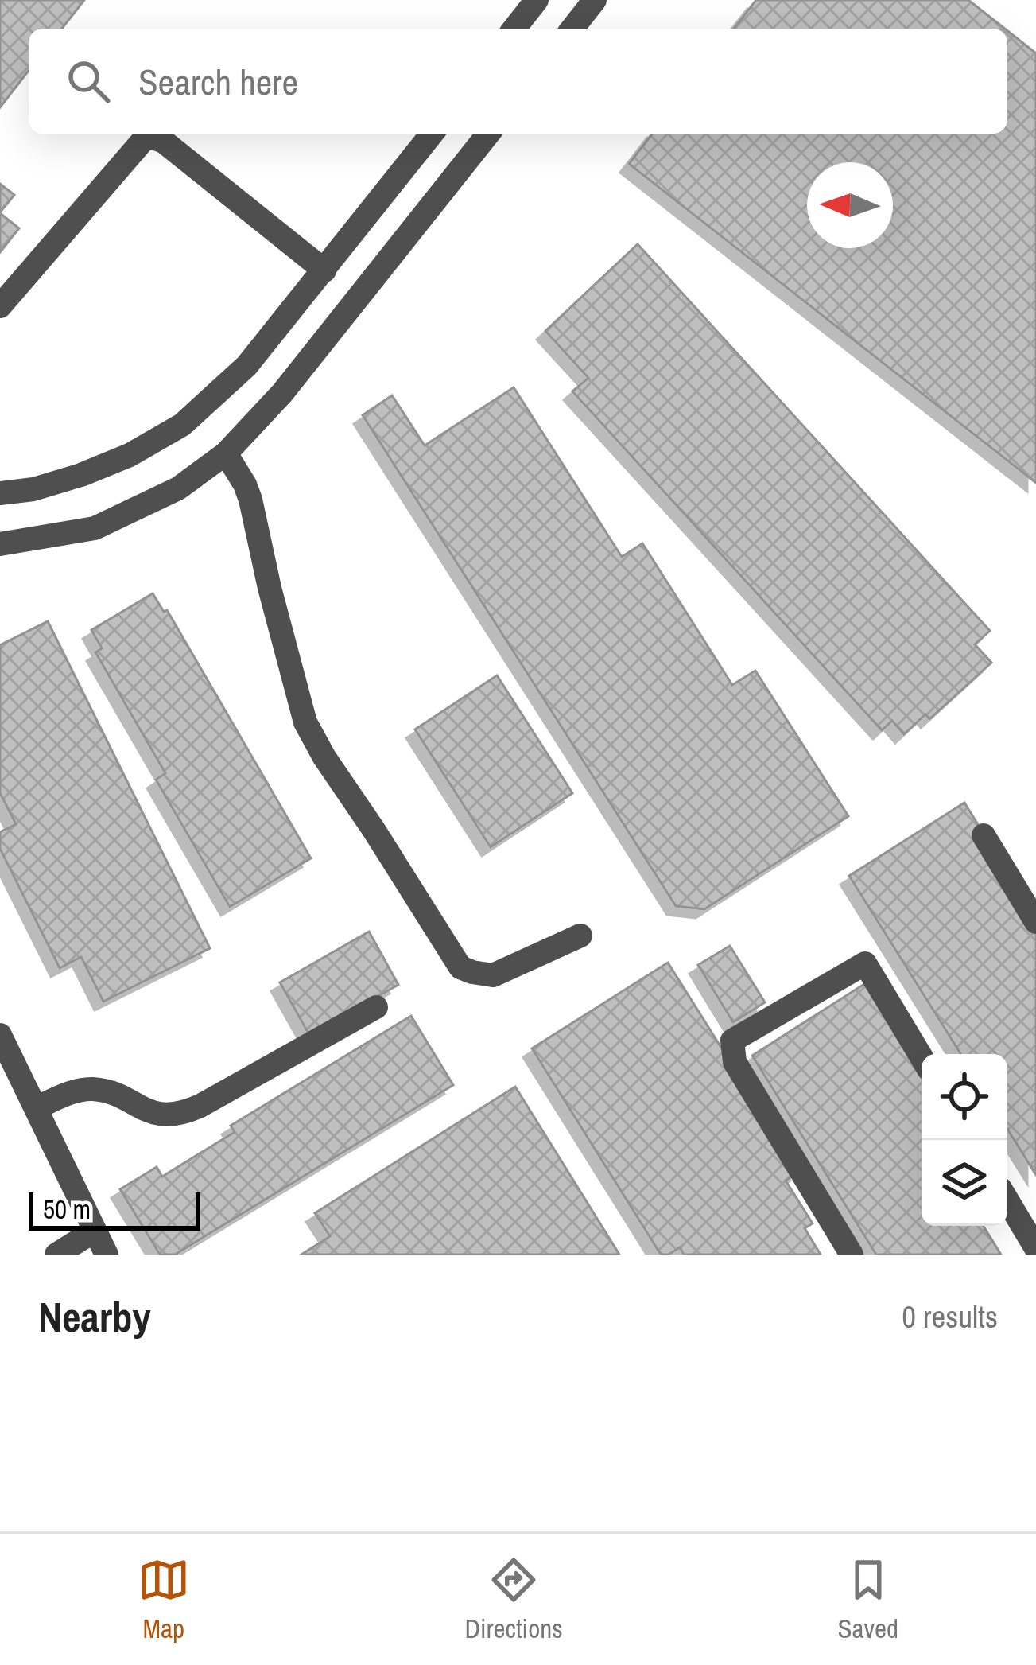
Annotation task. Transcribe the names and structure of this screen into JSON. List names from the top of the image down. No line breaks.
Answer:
{"scale_bar":"50 m","north":"left","page":{"search":"Search here","scale":"50 m","heading":["Nearby","0 results"],"nav":["Map","Directions","Saved"]}}
